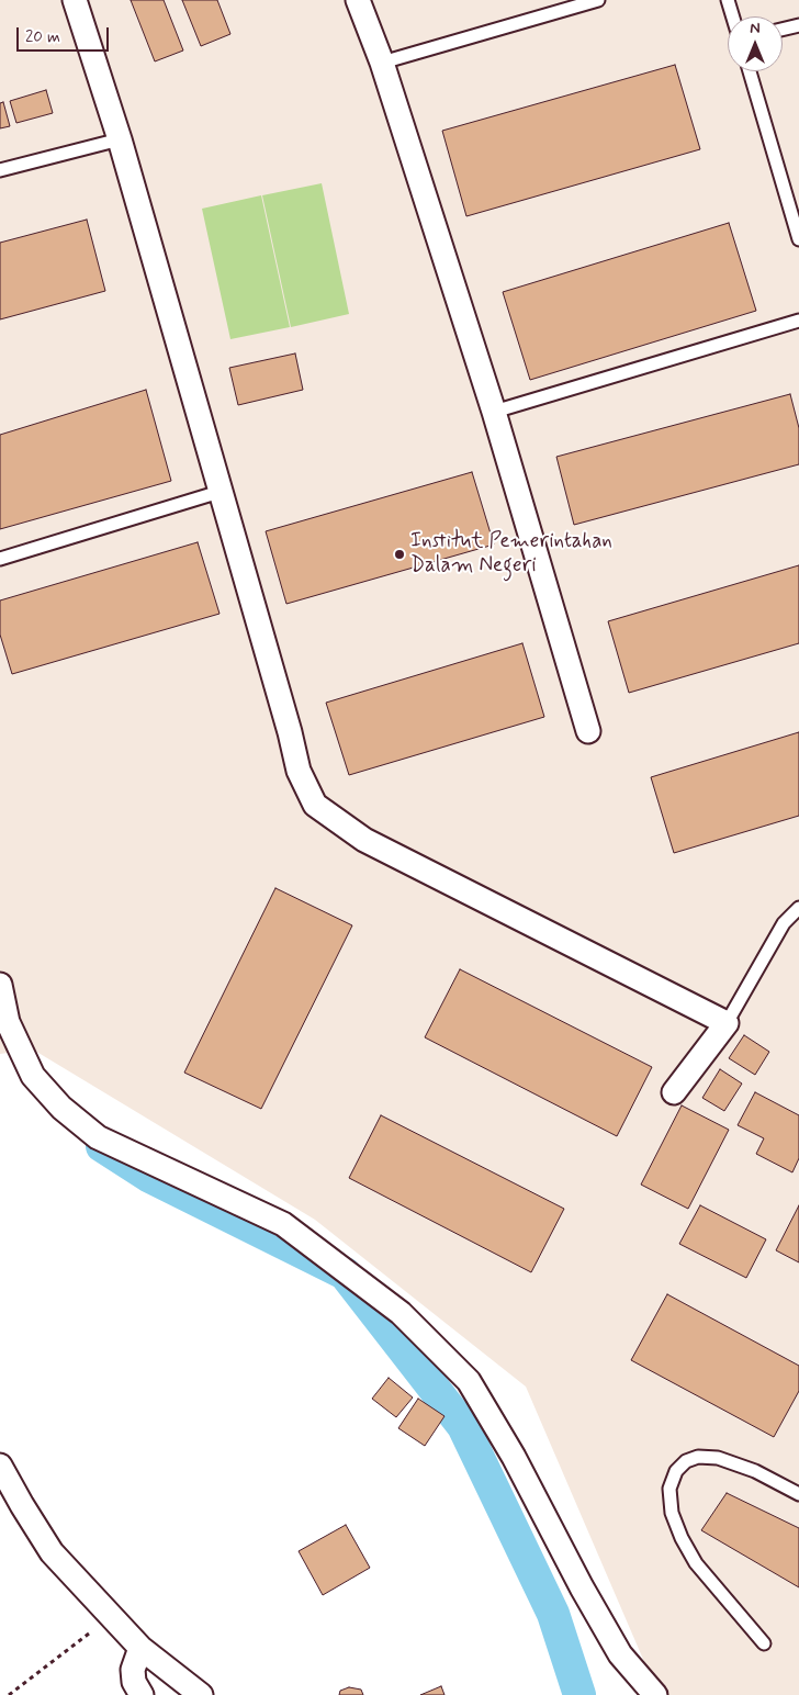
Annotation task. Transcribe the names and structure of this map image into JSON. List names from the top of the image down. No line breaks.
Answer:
{"places":["Institut Pemerintahan Dalam Negeri"],"scale_bar":"20 m","north":"top"}
